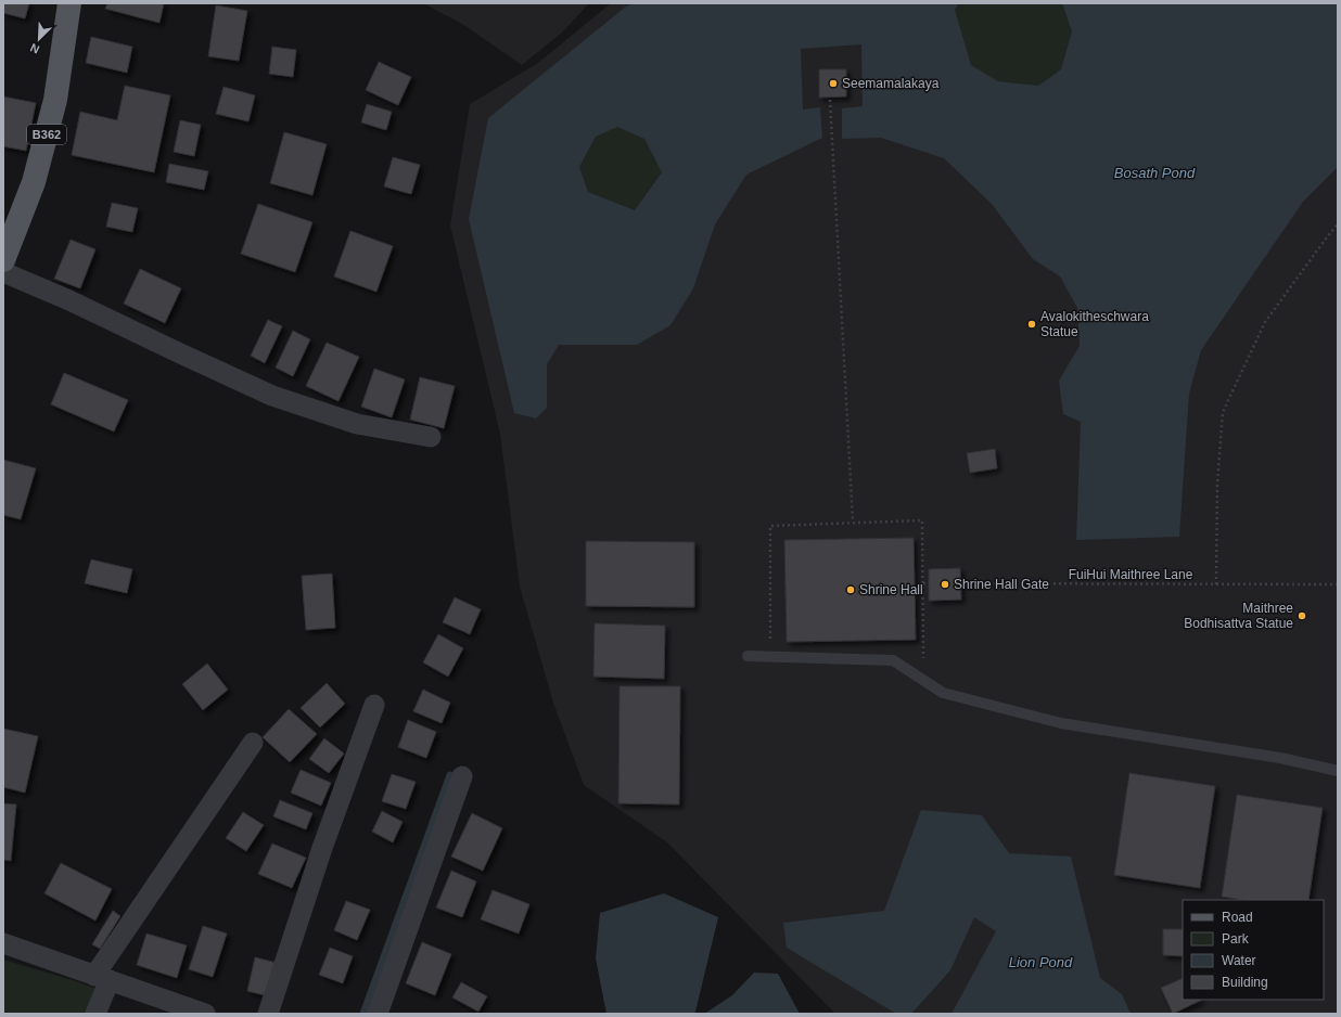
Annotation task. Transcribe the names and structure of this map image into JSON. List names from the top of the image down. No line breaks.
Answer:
{"streets":{"main road":["B362"],"path":["FuiHui Maithree Lane"]},"water":["Bosath Pond","Lion Pond"],"places":["Seemamalakaya","Avalokitheschwara Statue","Shrine Hall Gate","Shrine Hall","Maithree Bodhisattva Statue"],"legend":["Road","Park","Water","Building"],"north":"bottom left"}
